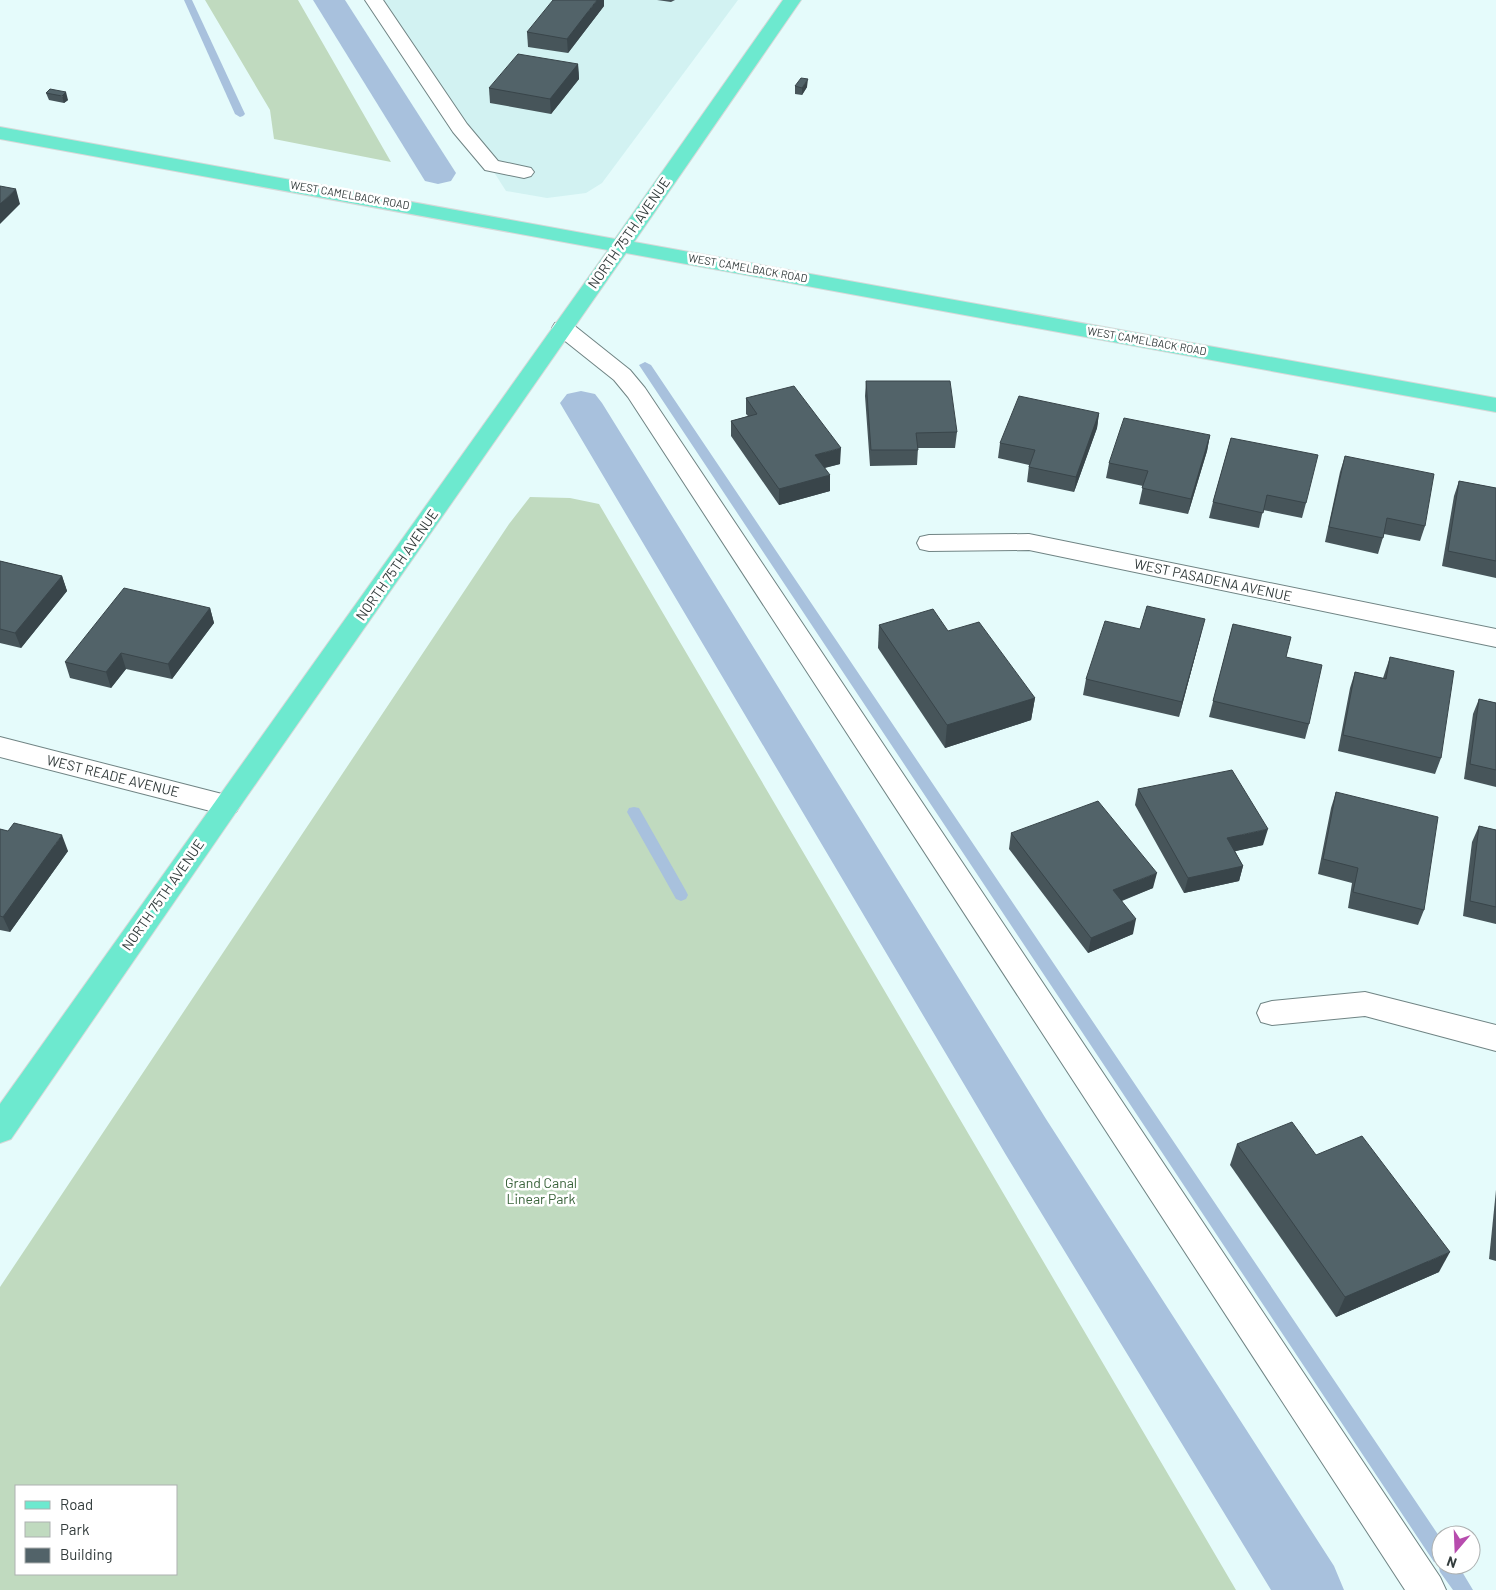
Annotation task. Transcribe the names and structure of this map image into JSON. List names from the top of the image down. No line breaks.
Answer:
{"streets":{"main road":["WEST CAMELBACK ROAD","NORTH 75TH AVENUE"],"street":["WEST PASADENA AVENUE","WEST READE AVENUE"]},"crossings":[["WEST CAMELBACK ROAD","NORTH 75TH AVENUE"],["NORTH 75TH AVENUE","WEST READE AVENUE"]],"parks":["Grand Canal Linear Park"],"legend":["Road","Park","Building"],"north":"bottom"}
